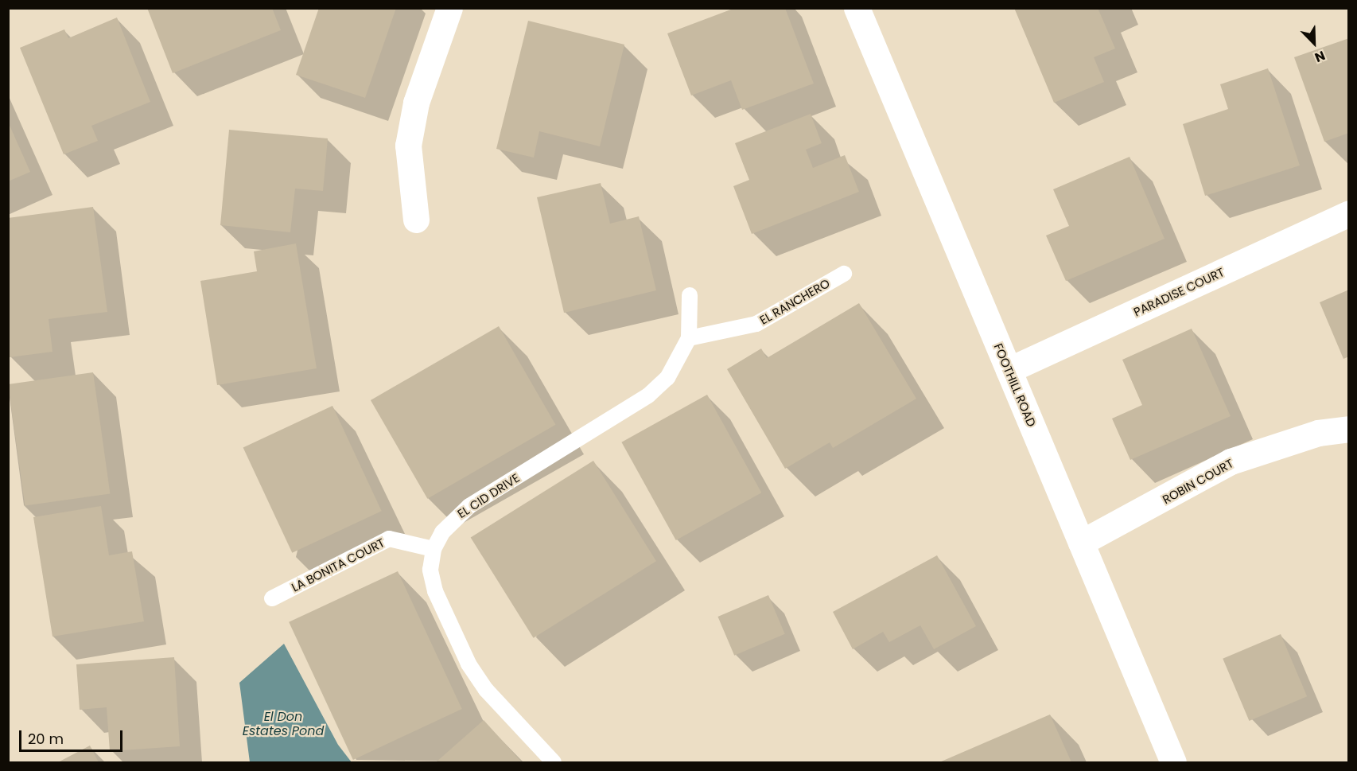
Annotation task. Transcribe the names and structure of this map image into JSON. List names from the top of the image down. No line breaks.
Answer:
{"streets":{"street":["PARADISE COURT","FOOTHILL ROAD","ROBIN COURT"],"lane":["EL RANCHERO","EL CID DRIVE","LA BONITA COURT"]},"crossings":[["PARADISE COURT","FOOTHILL ROAD"],["EL RANCHERO","EL CID DRIVE"],["FOOTHILL ROAD","ROBIN COURT"],["EL CID DRIVE","LA BONITA COURT"]],"water":["El Don Estates Pond"],"scale_bar":"20 m","north":"bottom right"}
